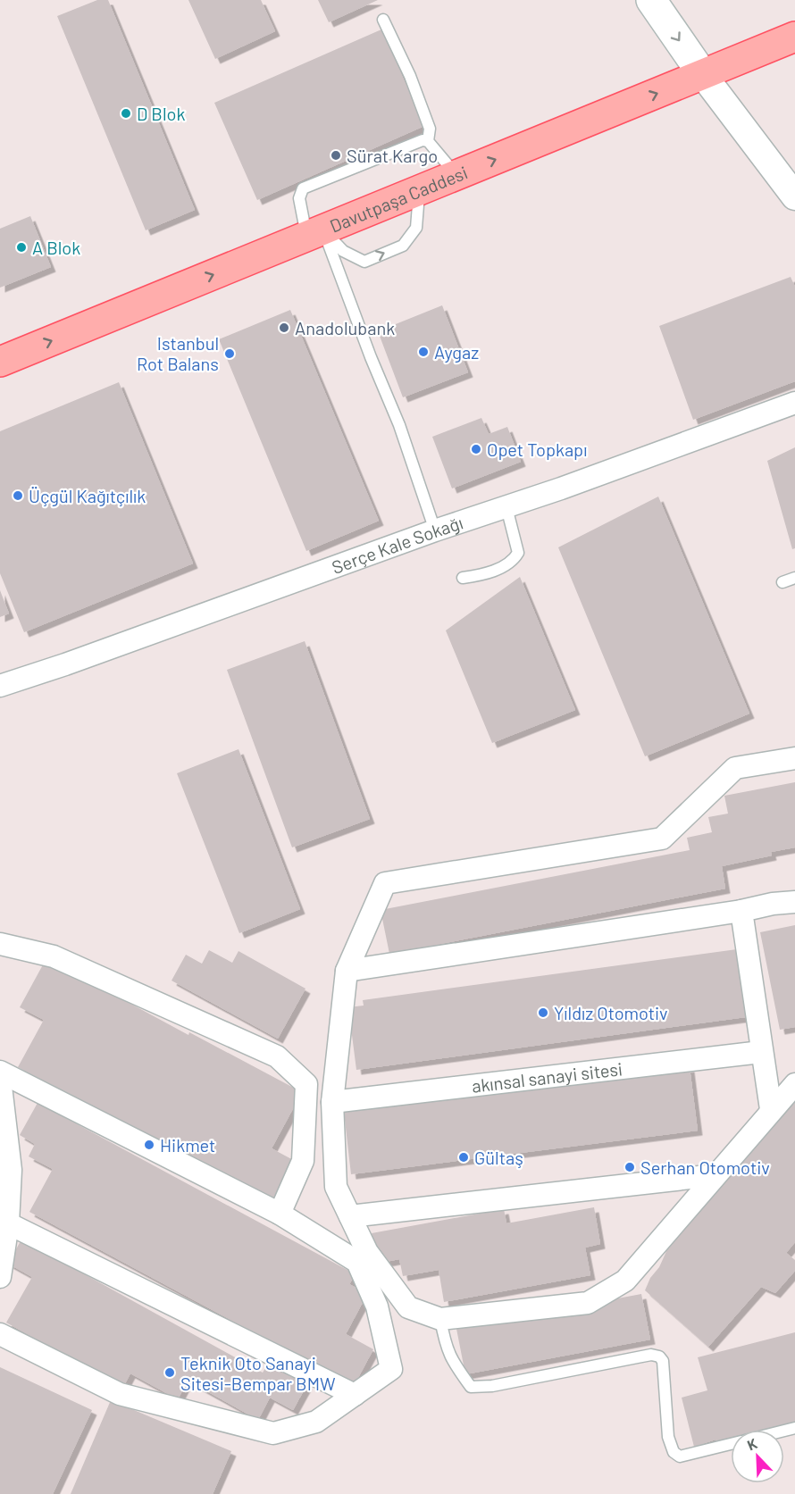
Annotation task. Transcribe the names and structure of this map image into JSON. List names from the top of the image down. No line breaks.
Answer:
{"streets":{"main road":["Davutpaşa Caddesi"],"street":["Serçe Kale Sokağı","akınsal sanayi sitesi"]},"one_way":["Davutpaşa Caddesi"],"places":["D Blok","Sürat Kargo","A Blok","Anadolubank","Aygaz","Istanbul Rot Balans","Opet Topkapı","Üçgül Kağıtçılık","Yıldız Otomotiv","Hikmet","Gültaş","Serhan Otomotiv","Teknik Oto Sanayi Sitesi-Bempar BMW"],"north":"top left"}
